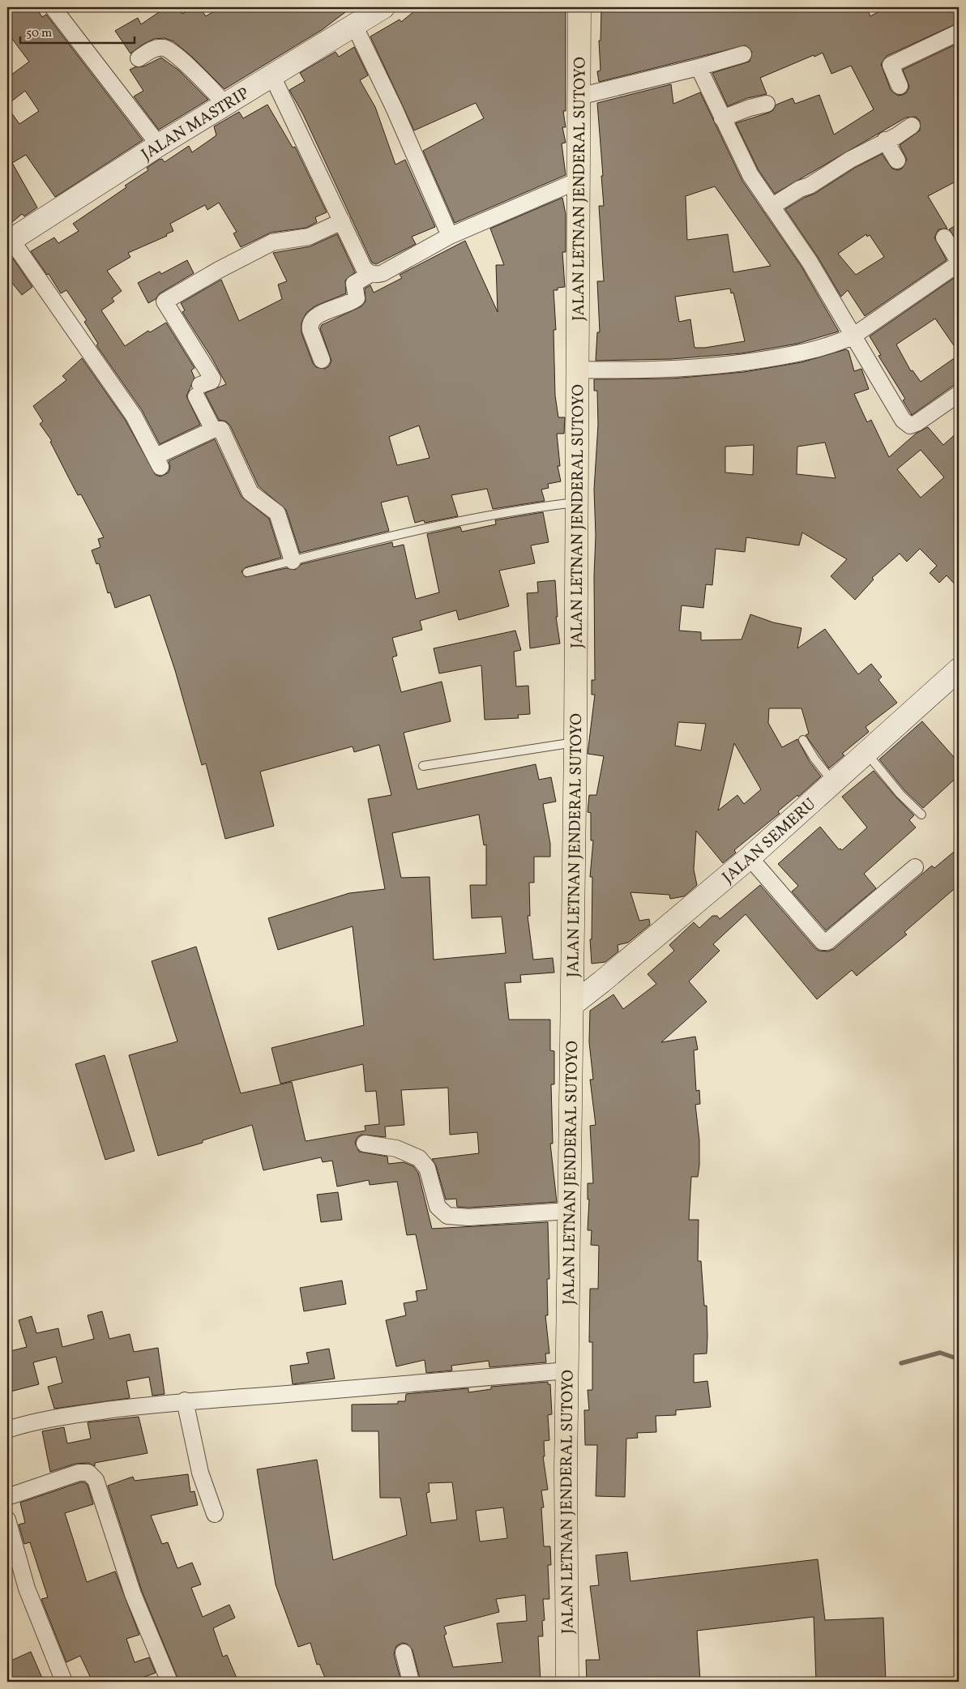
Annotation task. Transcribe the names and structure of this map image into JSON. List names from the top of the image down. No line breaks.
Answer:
{"streets":{"main road":["JALAN LETNAN JENDERAL SUTOYO"],"street":["JALAN MASTRIP","JALAN SEMERU"]},"crossings":[["JALAN LETNAN JENDERAL SUTOYO","JALAN SEMERU"]],"scale_bar":"50 m"}
